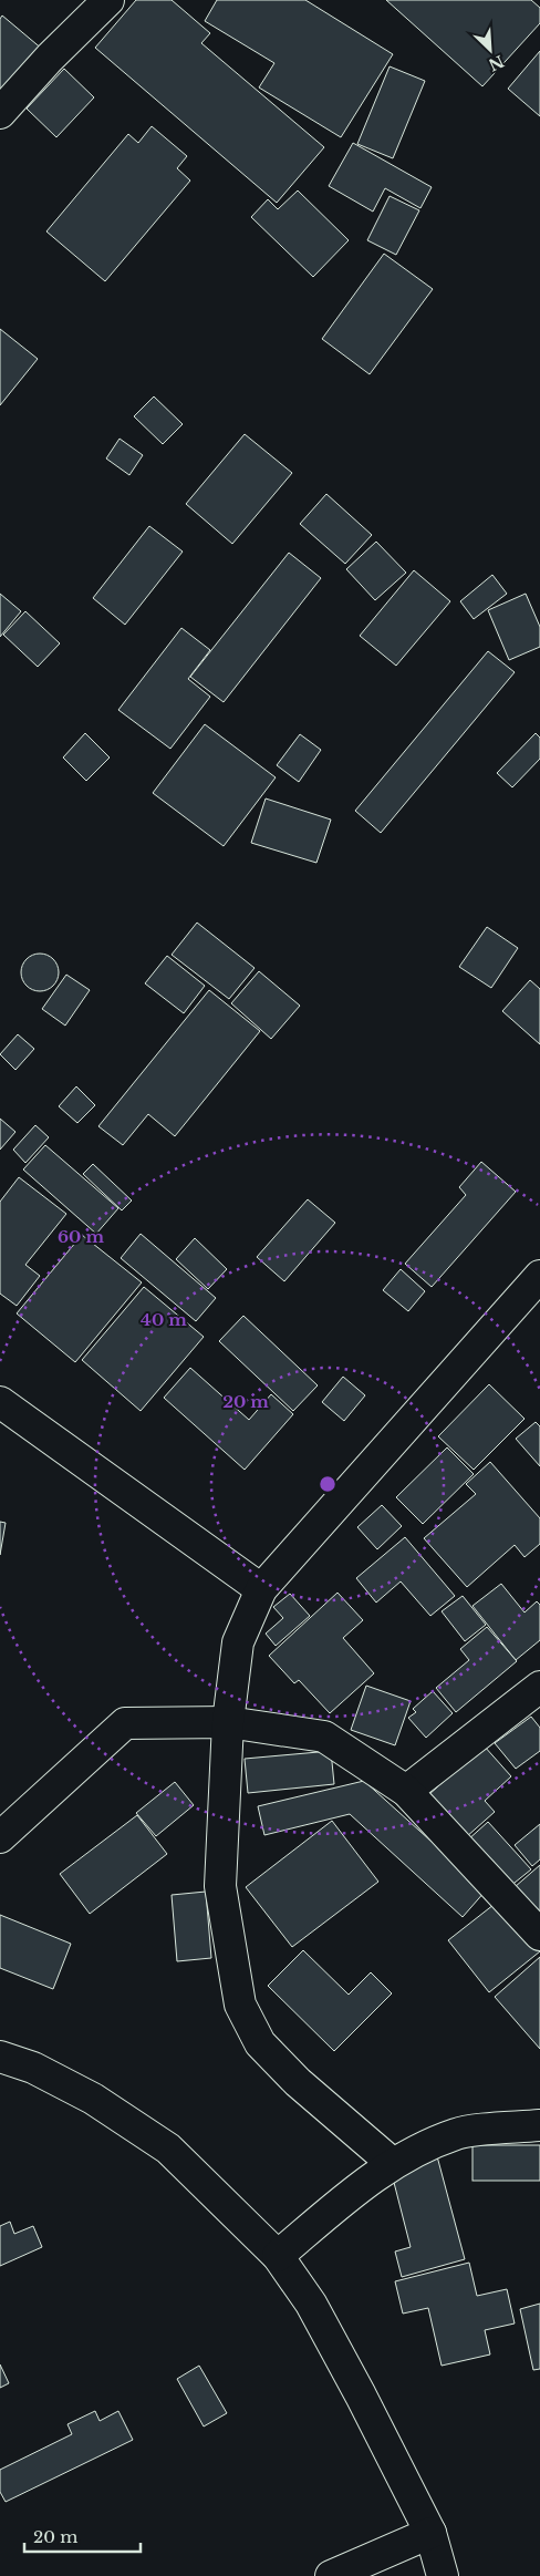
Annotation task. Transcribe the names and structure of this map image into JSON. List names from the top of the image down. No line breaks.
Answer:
{"scale_bar":"20 m","north":"bottom right","rings":["60 m","40 m","20 m"]}
